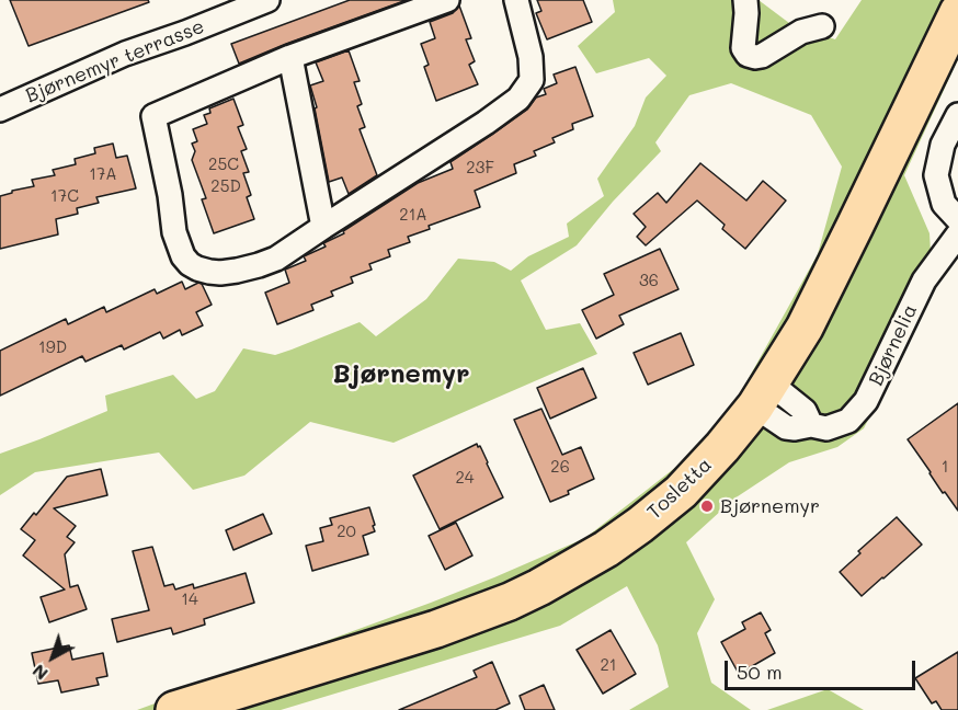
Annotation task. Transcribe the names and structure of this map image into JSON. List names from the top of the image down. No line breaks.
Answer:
{"streets":{"main road":["Tosletta"],"street":["Bjørnemyr terrasse","Bjørnelia"]},"crossings":[["Bjørnelia","Tosletta"]],"districts":["Bjørnemyr"],"places":["Bjørnemyr"],"house_numbers":["25C","23F","17A","25D","17C","21A","36","19D","26","1","24","20","14","21"],"scale_bar":"50 m","north":"bottom left"}
